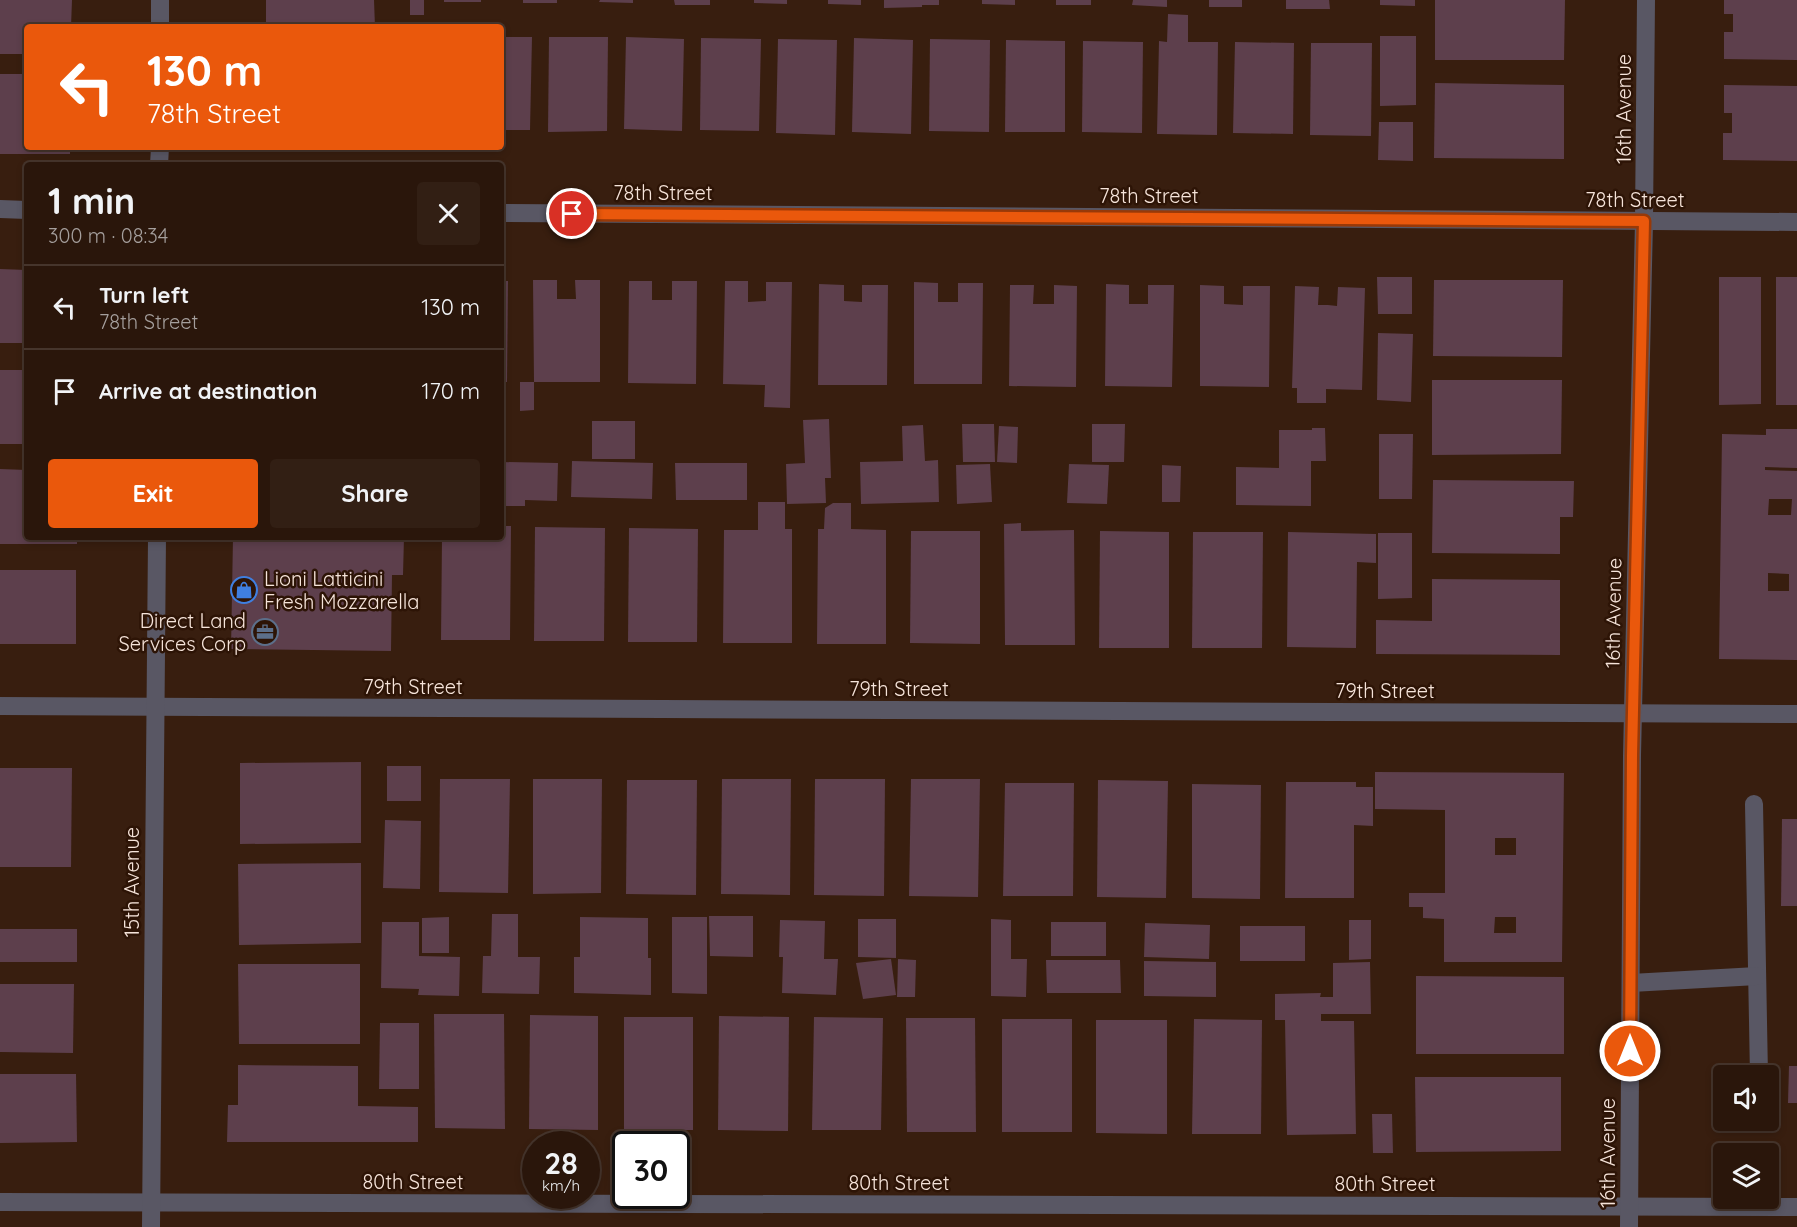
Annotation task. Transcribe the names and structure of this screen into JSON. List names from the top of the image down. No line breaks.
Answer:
{"streets":{"street":["16th Avenue","78th Street","79th Street","15th Avenue","80th Street"]},"crossings":[["16th Avenue","78th Street"],["16th Avenue","79th Street"],["16th Avenue","80th Street"],["79th Street","15th Avenue"],["15th Avenue","80th Street"]],"places":{"shop":["Lioni Latticini Fresh Mozzarella"],"office":["Direct Land Services Corp"]},"page":{"turn":["130 m","78th Street"],"heading":["1 min","300 m · 08:34"],"list":[{"name":"Turn left","note":"78th Street","value":"130 m"},{"name":"Arrive at destination","value":"170 m"}],"buttons":["Exit","Share"],"speed":"28 km/h","limit":"30"}}
